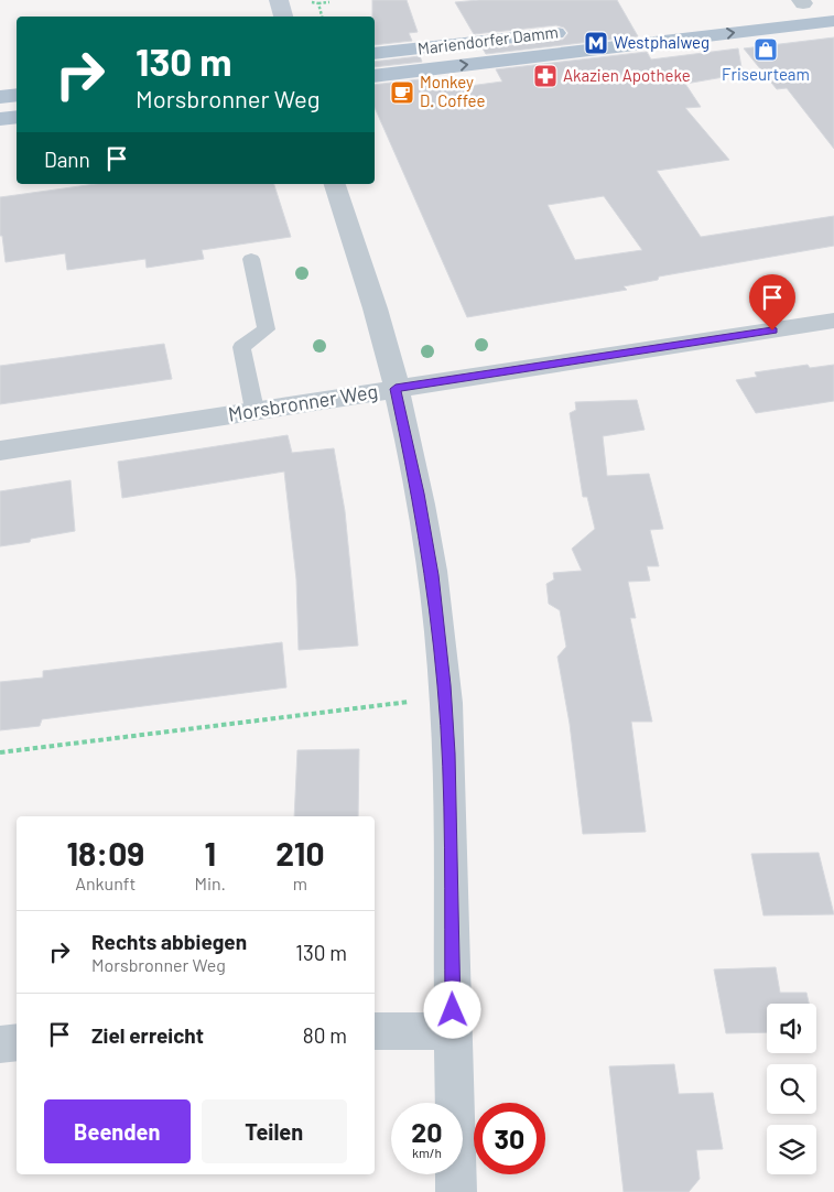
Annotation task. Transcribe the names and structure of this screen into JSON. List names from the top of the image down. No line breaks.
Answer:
{"streets":{"main road":["Mariendorfer Damm"],"street":["Morsbronner Weg"]},"places":{"metro station":["Westphalweg"],"shop":["Friseurteam"],"pharmacy":["Akazien Apotheke"],"cafe":["Monkey D. Coffee"]},"page":{"turn":["130 m","Morsbronner Weg"],"then":"Dann","eta":["18:09","Ankunft","1","Min.","210","m"],"list":[{"name":"Rechts abbiegen","note":"Morsbronner Weg","value":"130 m"},{"name":"Ziel erreicht","value":"80 m"}],"buttons":["Beenden","Teilen"],"speed":"20 km/h","limit":"30"}}
